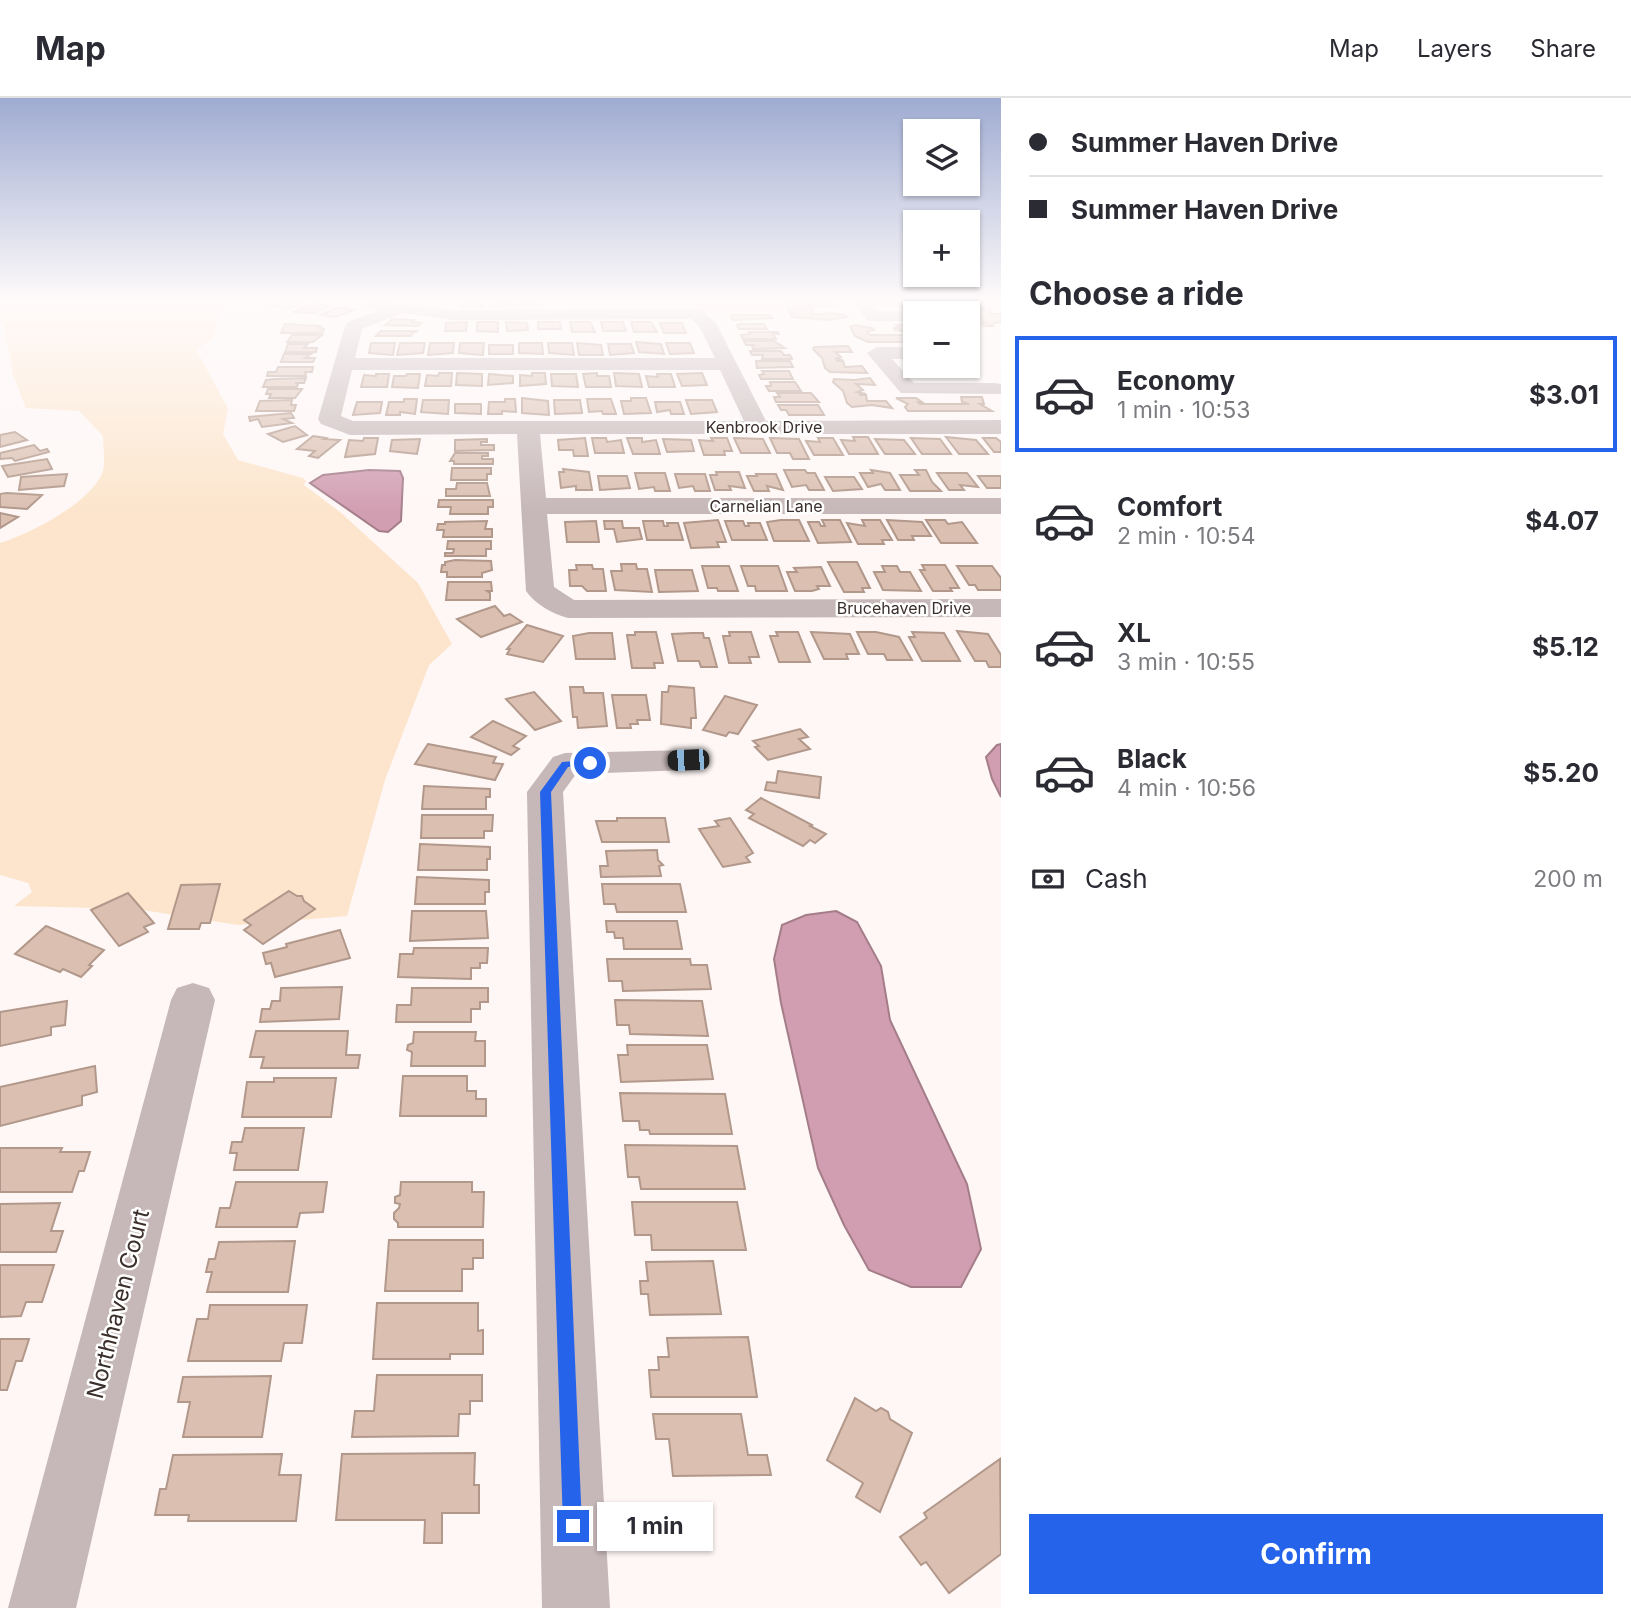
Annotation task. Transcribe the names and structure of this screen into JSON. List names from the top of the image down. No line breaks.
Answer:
{"streets":{"street":["Kenbrook Drive","Carnelian Lane","Brucehaven Drive","Northhaven Court"]},"crossings":[["Carnelian Lane","Brucehaven Drive"]],"page":{"header":"Map","nav":["Map","Layers","Share"],"banner":["Summer Haven Drive","Summer Haven Drive"],"map_buttons":["+","−"],"heading":"Choose a ride","list":[{"name":"Economy","note":"1 min · 10:53","value":"$3.01"},{"name":"Comfort","note":"2 min · 10:54","value":"$4.07"},{"name":"XL","note":"3 min · 10:55","value":"$5.12"},{"name":"Black","note":"4 min · 10:56","value":"$5.20"}],"pay":["Cash","200 m"],"buttons":"Confirm","bubble":"1 min"}}
